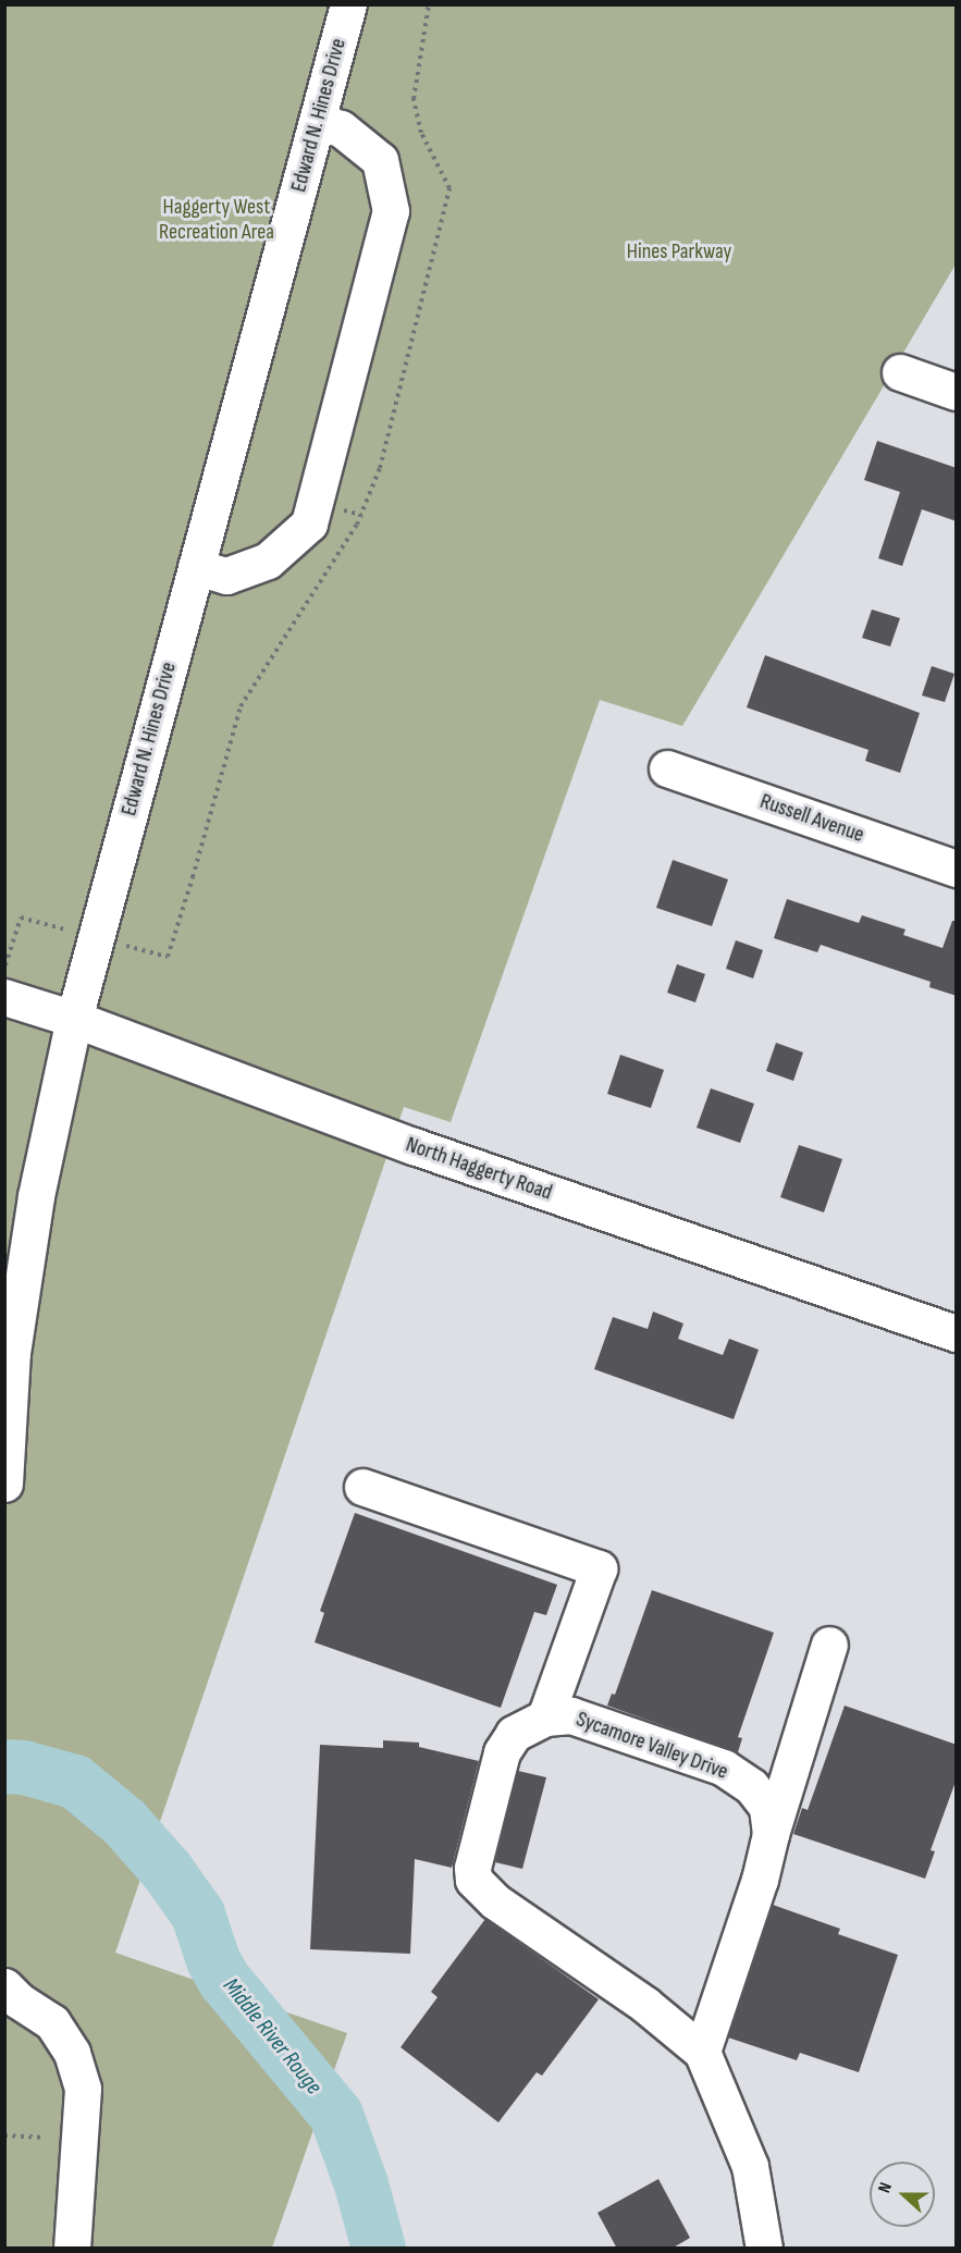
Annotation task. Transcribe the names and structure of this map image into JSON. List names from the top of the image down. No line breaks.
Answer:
{"streets":{"street":["Edward N. Hines Drive","Russell Avenue","North Haggerty Road","Sycamore Valley Drive"]},"crossings":[["Edward N. Hines Drive","North Haggerty Road"]],"water":["Middle River Rouge"],"parks":["Haggerty West Recreation Area","Hines Parkway"],"north":"left"}
